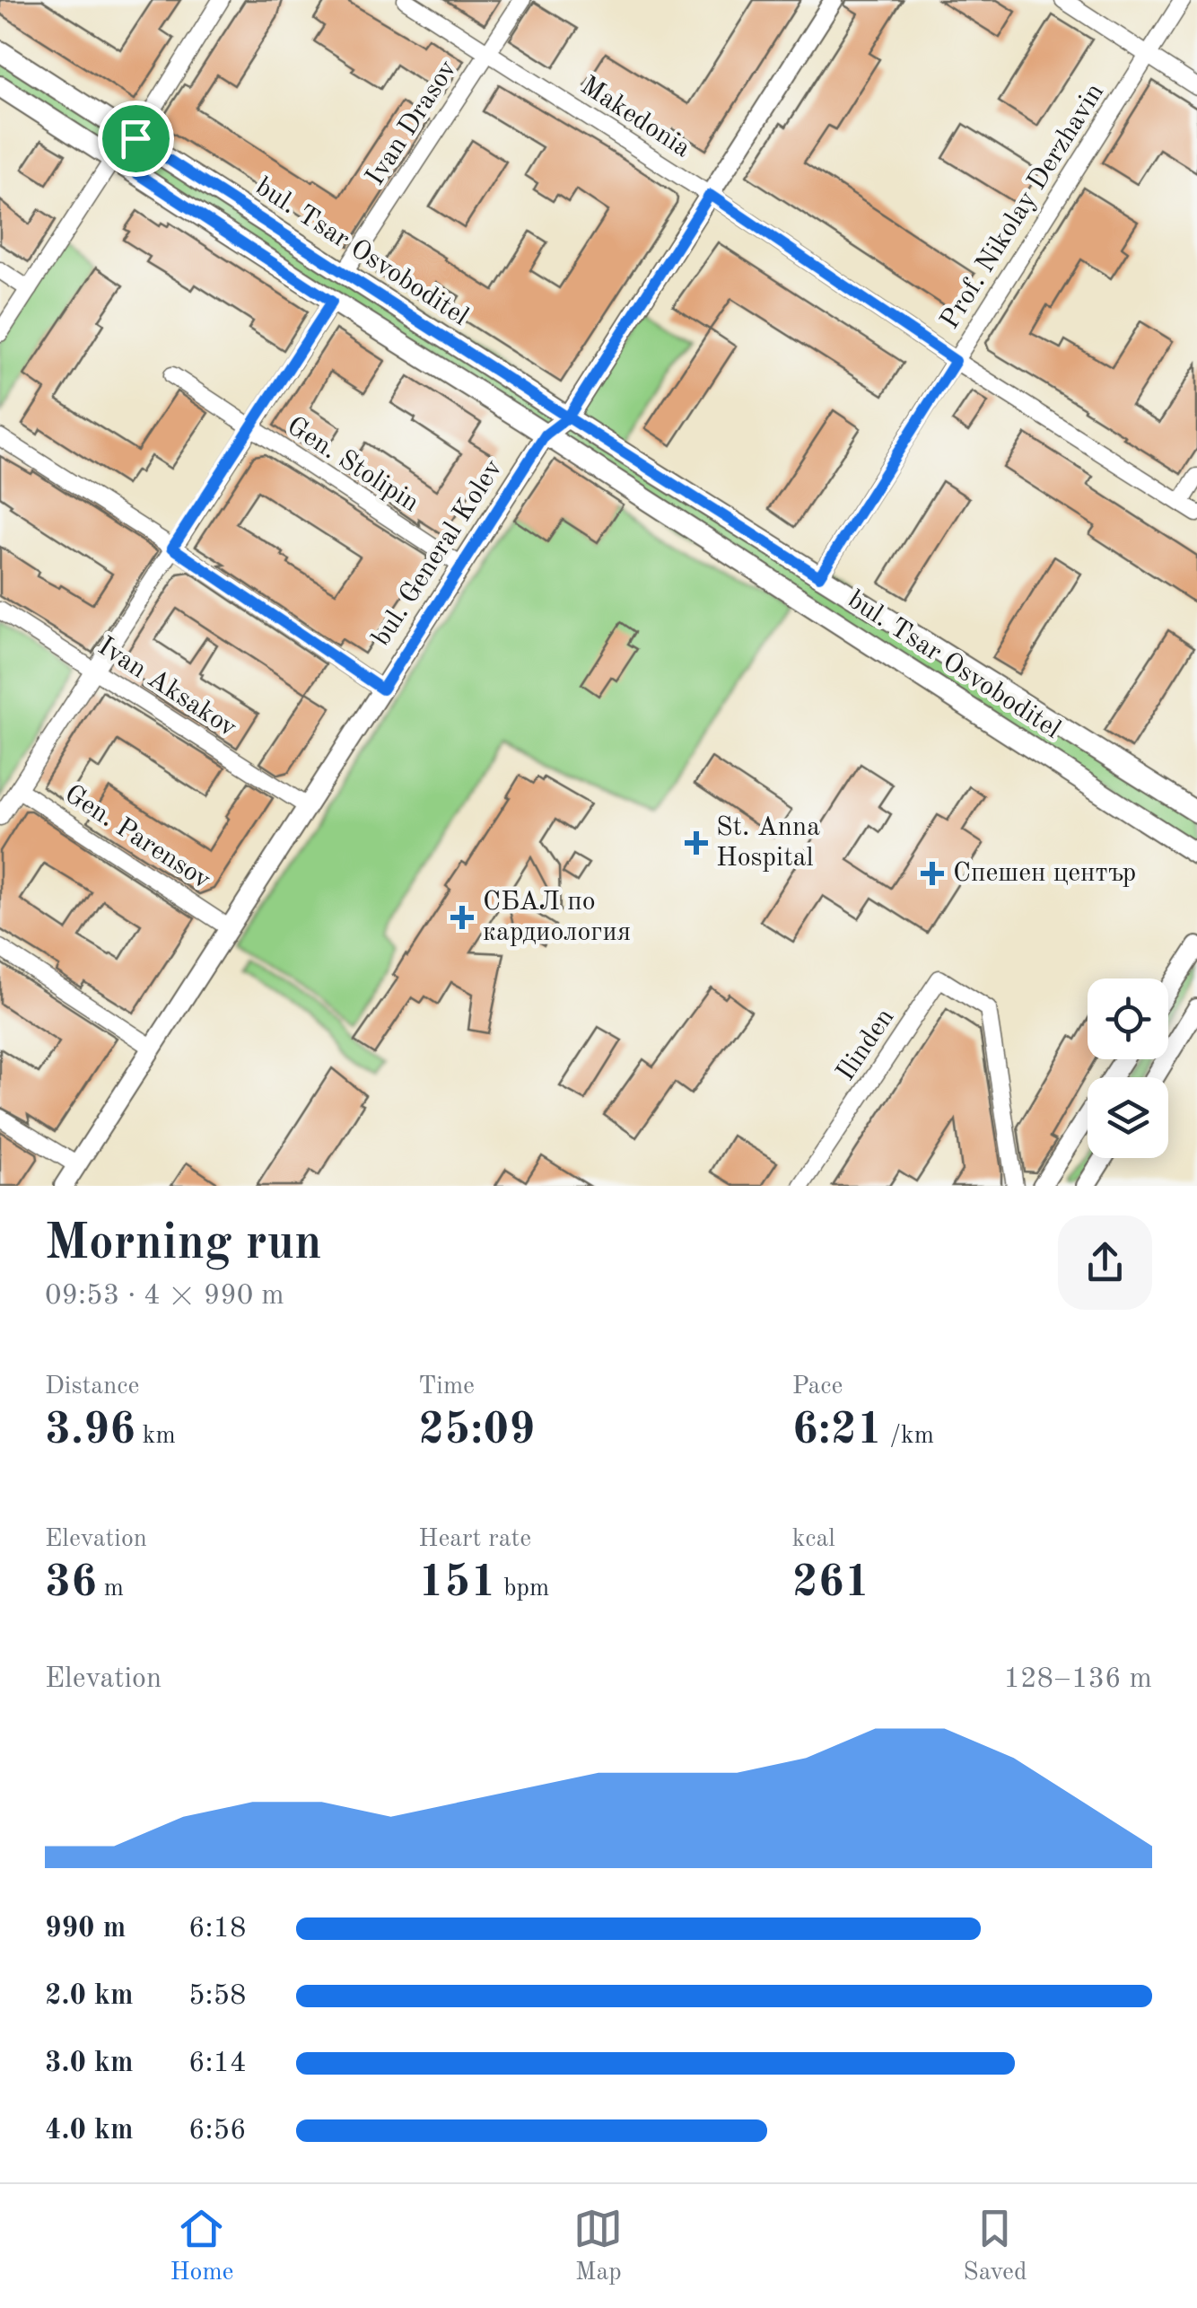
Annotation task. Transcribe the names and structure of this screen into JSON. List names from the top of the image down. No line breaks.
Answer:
{"streets":{"main road":["bul. Tsar Osvoboditel"],"street":["Makedonia","Ivan Drasov","Prof. Nikolay Derzhavin","Gen. Stolipin","bul. General Kolev","Ivan Aksakov","Gen. Parensov","Ilinden"]},"crossings":[["Makedonia","Ivan Drasov"],["Makedonia","Prof. Nikolay Derzhavin"],["Makedonia","bul. General Kolev"],["Ivan Drasov","bul. Tsar Osvoboditel"],["Prof. Nikolay Derzhavin","bul. Tsar Osvoboditel"],["bul. Tsar Osvoboditel","bul. General Kolev"],["Gen. Stolipin","bul. General Kolev"],["bul. General Kolev","Ivan Aksakov"],["bul. General Kolev","Gen. Parensov"]],"places":{"health":["St. Anna Hospital","Спешен център","СБАЛ по кардиология"]},"page":{"heading":["Morning run","09:53 · 4 × 990 m"],"stats":[["Distance","3.96 km"],["Time","25:09"],["Pace","6:21 /km"],["Elevation","36 m"],["Heart rate","151 bpm"],["kcal","261"]],"chart":["Elevation","128–136 m"],"list":[{"name":"990 m","note":"6:18"},{"name":"2.0 km","note":"5:58"},{"name":"3.0 km","note":"6:14"},{"name":"4.0 km","note":"6:56"}],"tabs":["Home","Map","Saved"]}}
